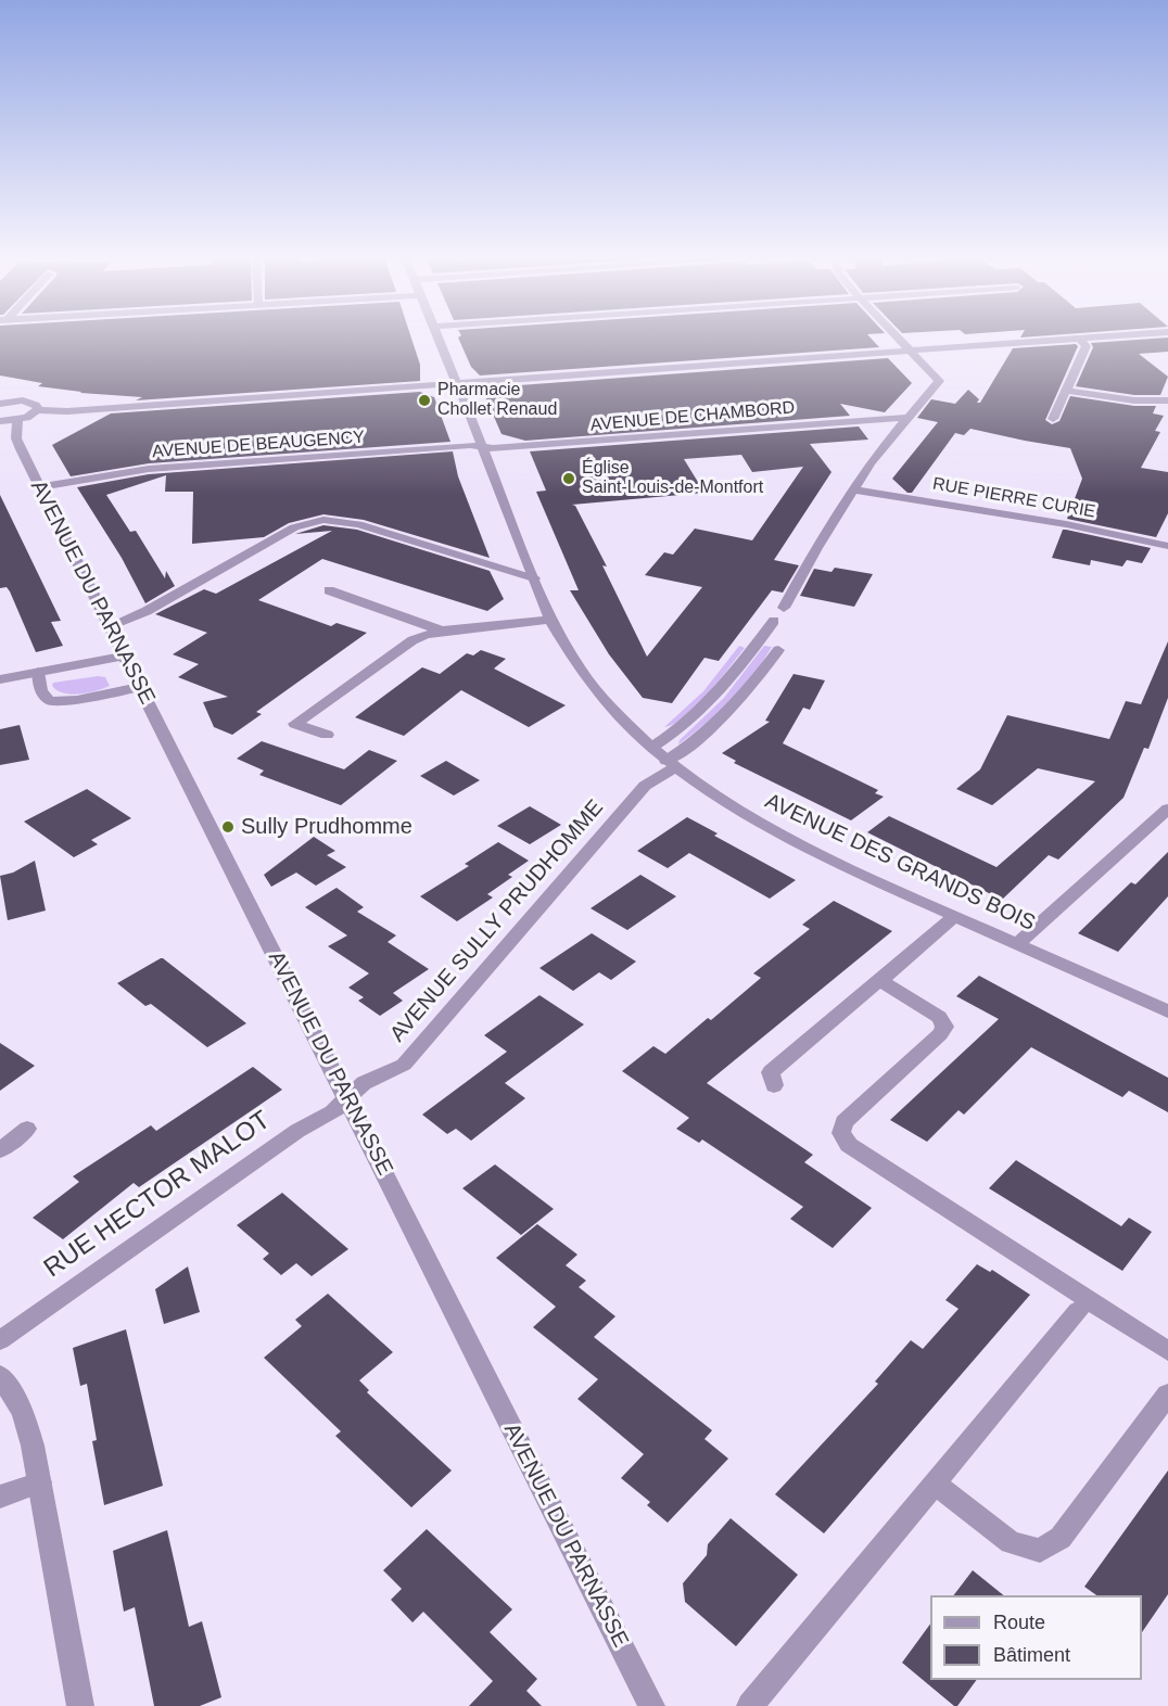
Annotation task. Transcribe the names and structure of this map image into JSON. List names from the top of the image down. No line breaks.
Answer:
{"streets":{"street":["AVENUE DE CHAMBORD","AVENUE DE BEAUGENCY","RUE PIERRE CURIE","AVENUE DU PARNASSE","AVENUE DES GRANDS BOIS","AVENUE SULLY PRUDHOMME","RUE HECTOR MALOT"]},"crossings":[["AVENUE DE CHAMBORD","AVENUE DE BEAUGENCY"],["AVENUE DE CHAMBORD","AVENUE DES GRANDS BOIS"],["AVENUE DE BEAUGENCY","AVENUE DU PARNASSE"],["AVENUE DE BEAUGENCY","AVENUE DES GRANDS BOIS"],["AVENUE DU PARNASSE","AVENUE SULLY PRUDHOMME"],["AVENUE DU PARNASSE","RUE HECTOR MALOT"],["AVENUE DES GRANDS BOIS","AVENUE SULLY PRUDHOMME"],["AVENUE SULLY PRUDHOMME","RUE HECTOR MALOT"]],"places":["Pharmacie Chollet Renaud","Église Saint-Louis-de-Montfort","Sully Prudhomme"],"legend":["Route","Bâtiment"]}
